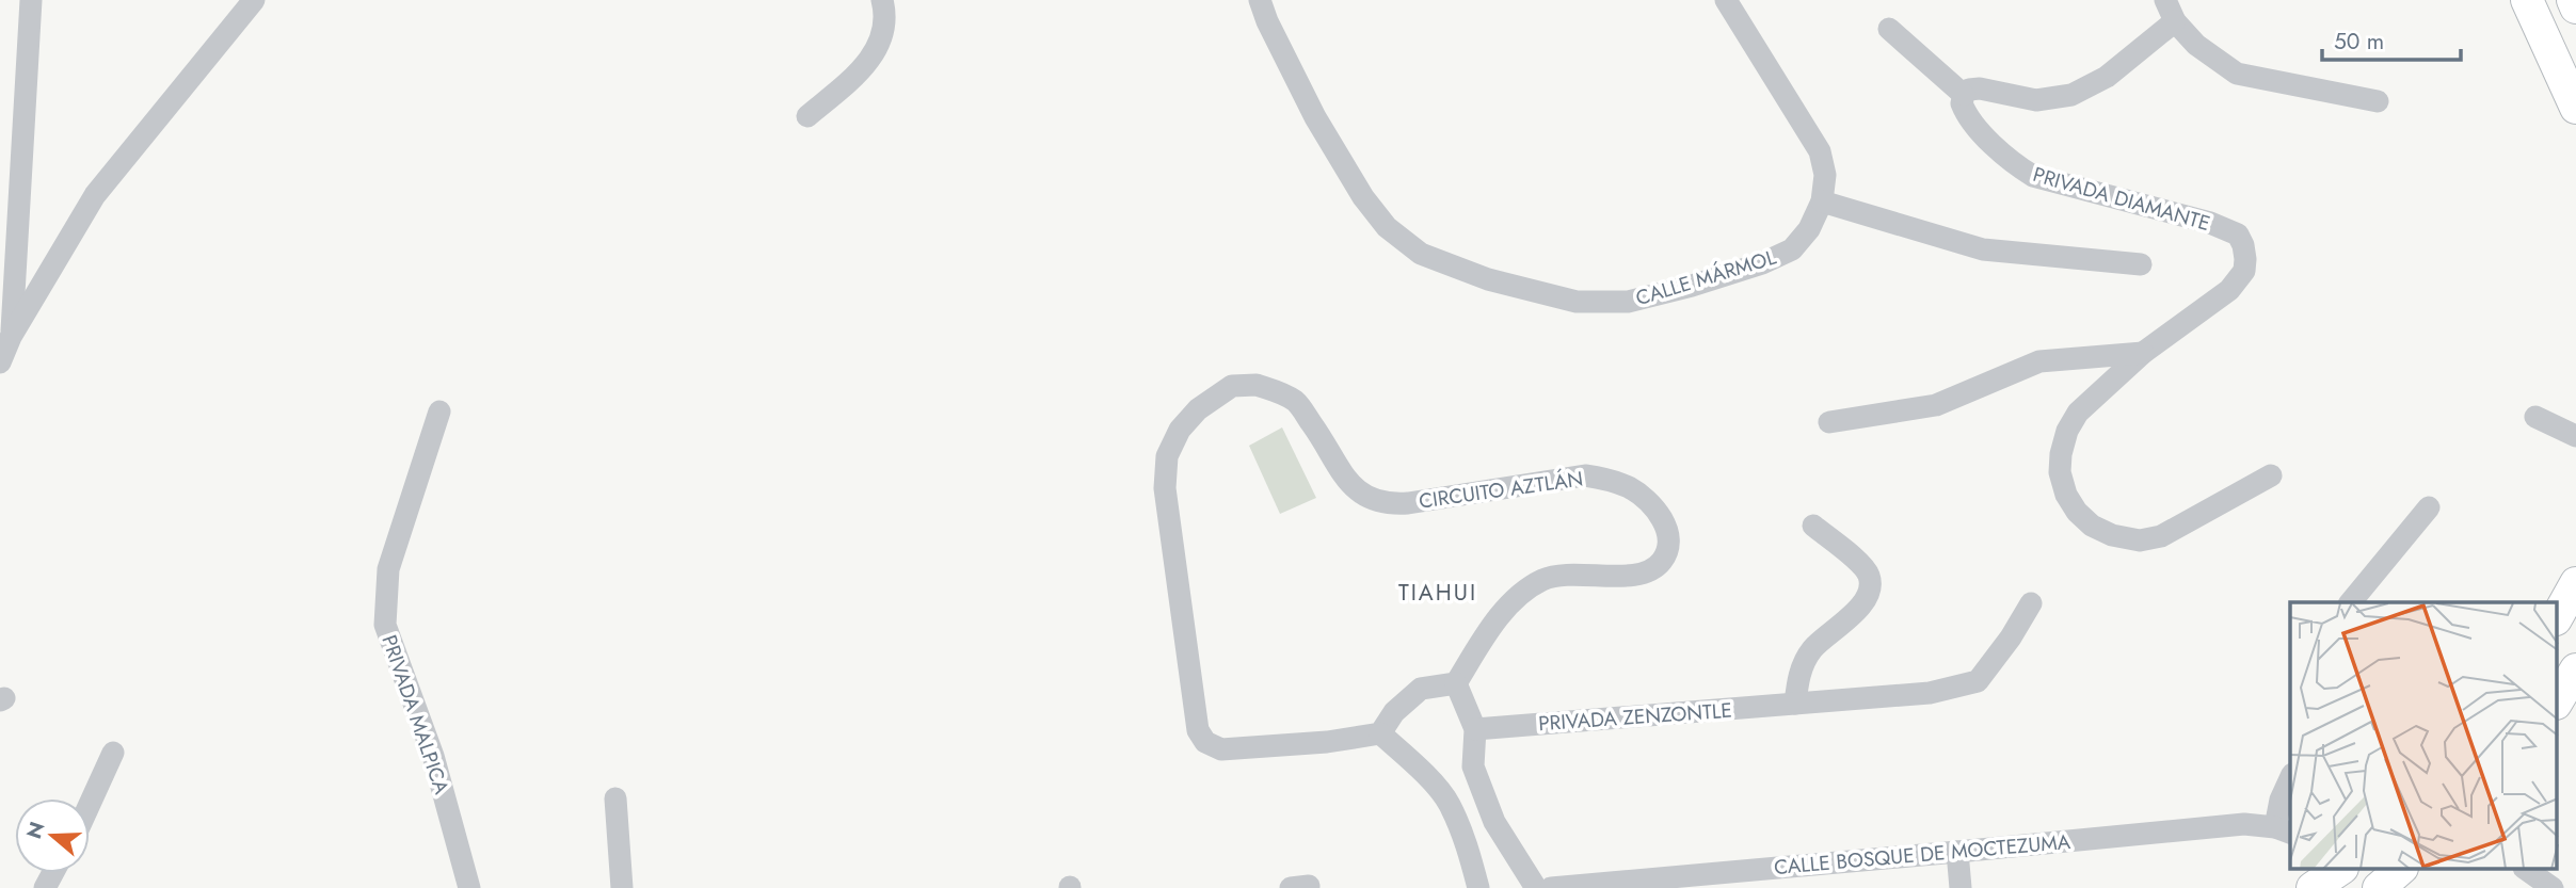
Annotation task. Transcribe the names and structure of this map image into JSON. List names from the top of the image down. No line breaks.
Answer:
{"streets":{"street":["PRIVADA DIAMANTE","CALLE MÁRMOL","CIRCUITO AZTLÁN","PRIVADA MALPICA","PRIVADA ZENZONTLE","CALLE BOSQUE DE MOCTEZUMA"]},"districts":["TIAHUI"],"scale_bar":"50 m","north":"left"}
